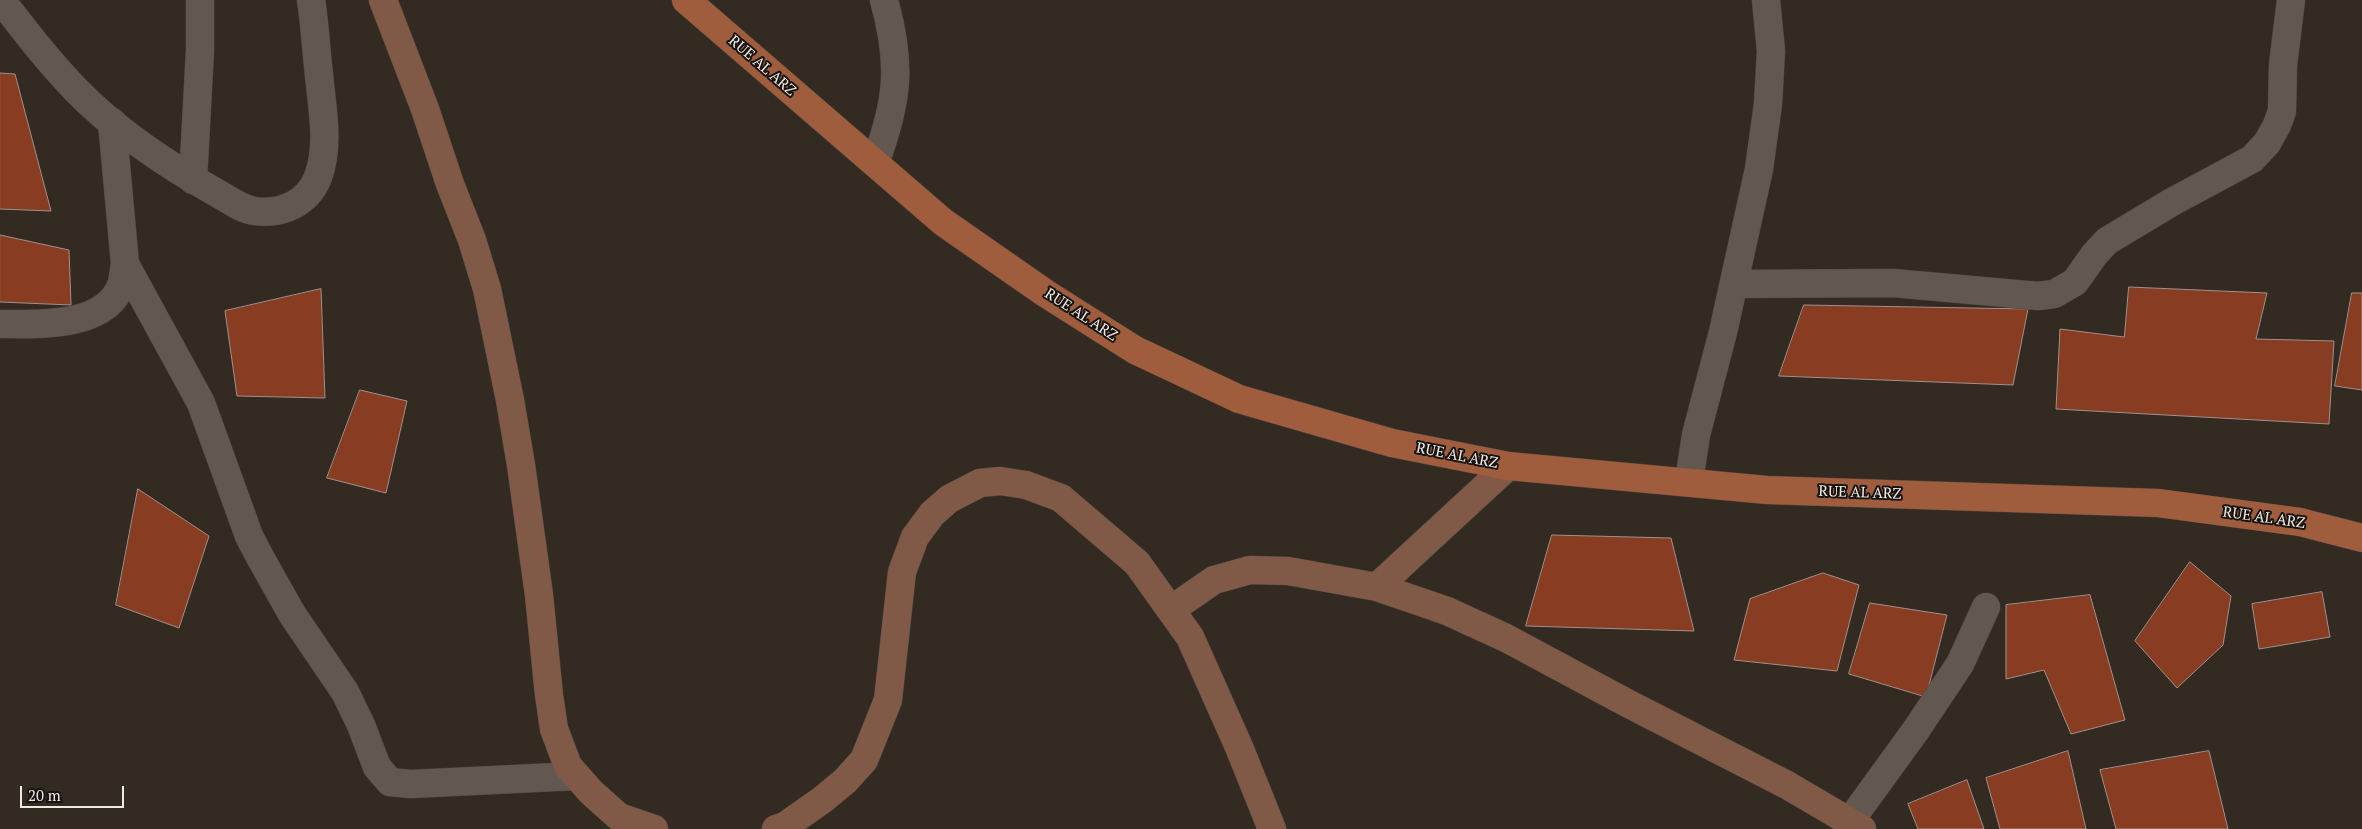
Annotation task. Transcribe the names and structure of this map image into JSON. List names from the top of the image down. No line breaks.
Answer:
{"streets":{"main road":["RUE AL ARZ"]},"scale_bar":"20 m"}
